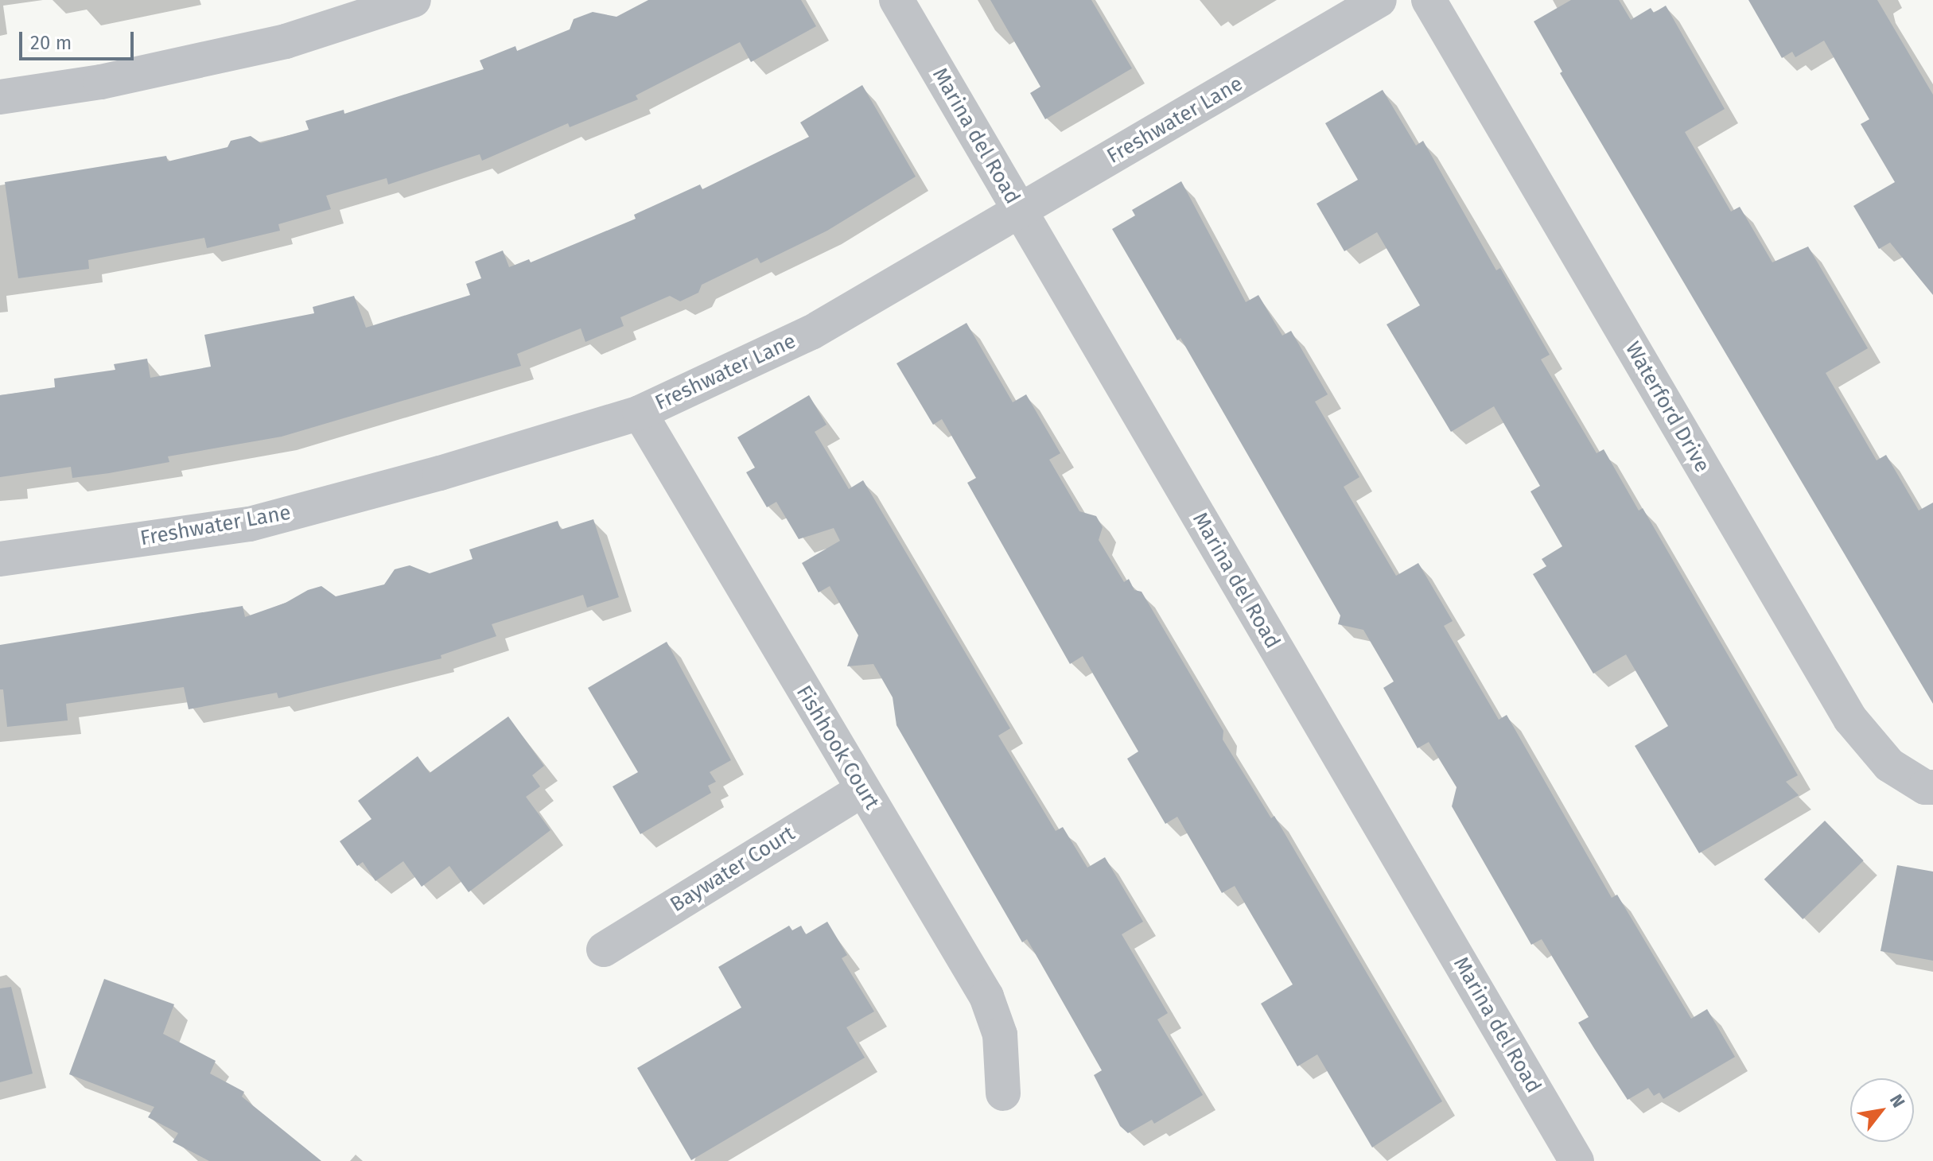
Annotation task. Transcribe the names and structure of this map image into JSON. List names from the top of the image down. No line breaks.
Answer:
{"streets":{"street":["Freshwater Lane","Marina del Road","Waterford Drive","Fishhook Court","Baywater Court"]},"crossings":[["Freshwater Lane","Marina del Road"],["Freshwater Lane","Fishhook Court"],["Fishhook Court","Baywater Court"]],"scale_bar":"20 m","north":"top right"}
